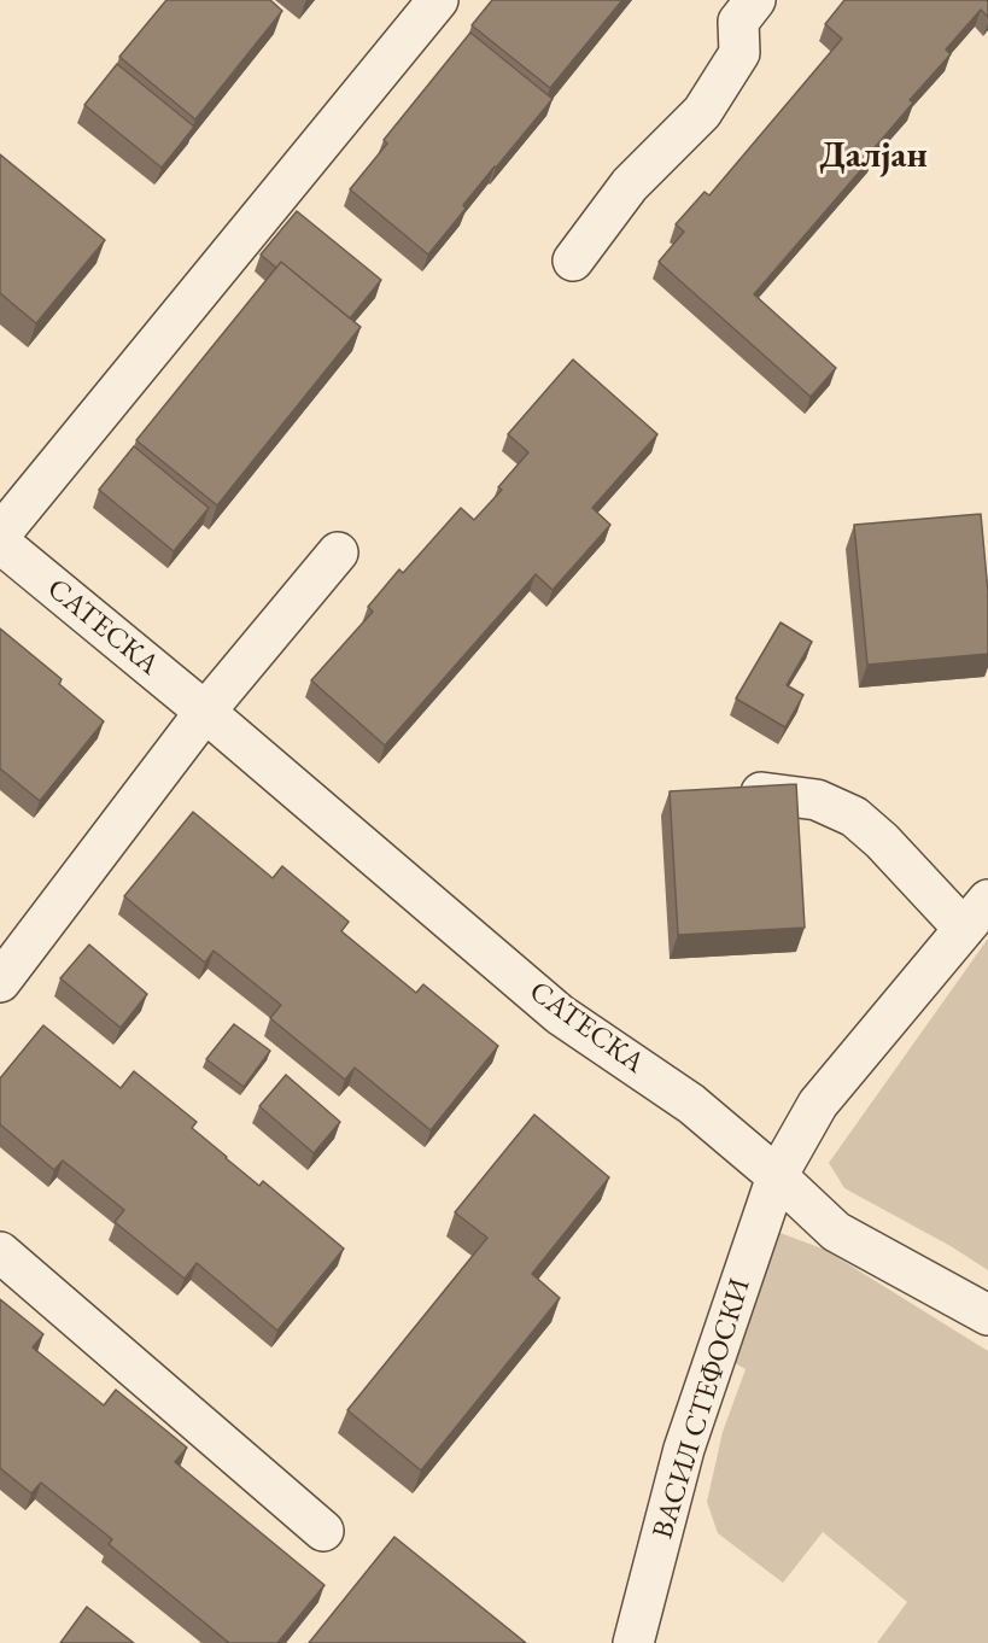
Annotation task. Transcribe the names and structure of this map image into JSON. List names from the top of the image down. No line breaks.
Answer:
{"streets":{"street":["САТЕСКА","ВАСИЛ СТЕФОСКИ"]},"crossings":[["САТЕСКА","ВАСИЛ СТЕФОСКИ"]],"districts":["Далјан"]}
